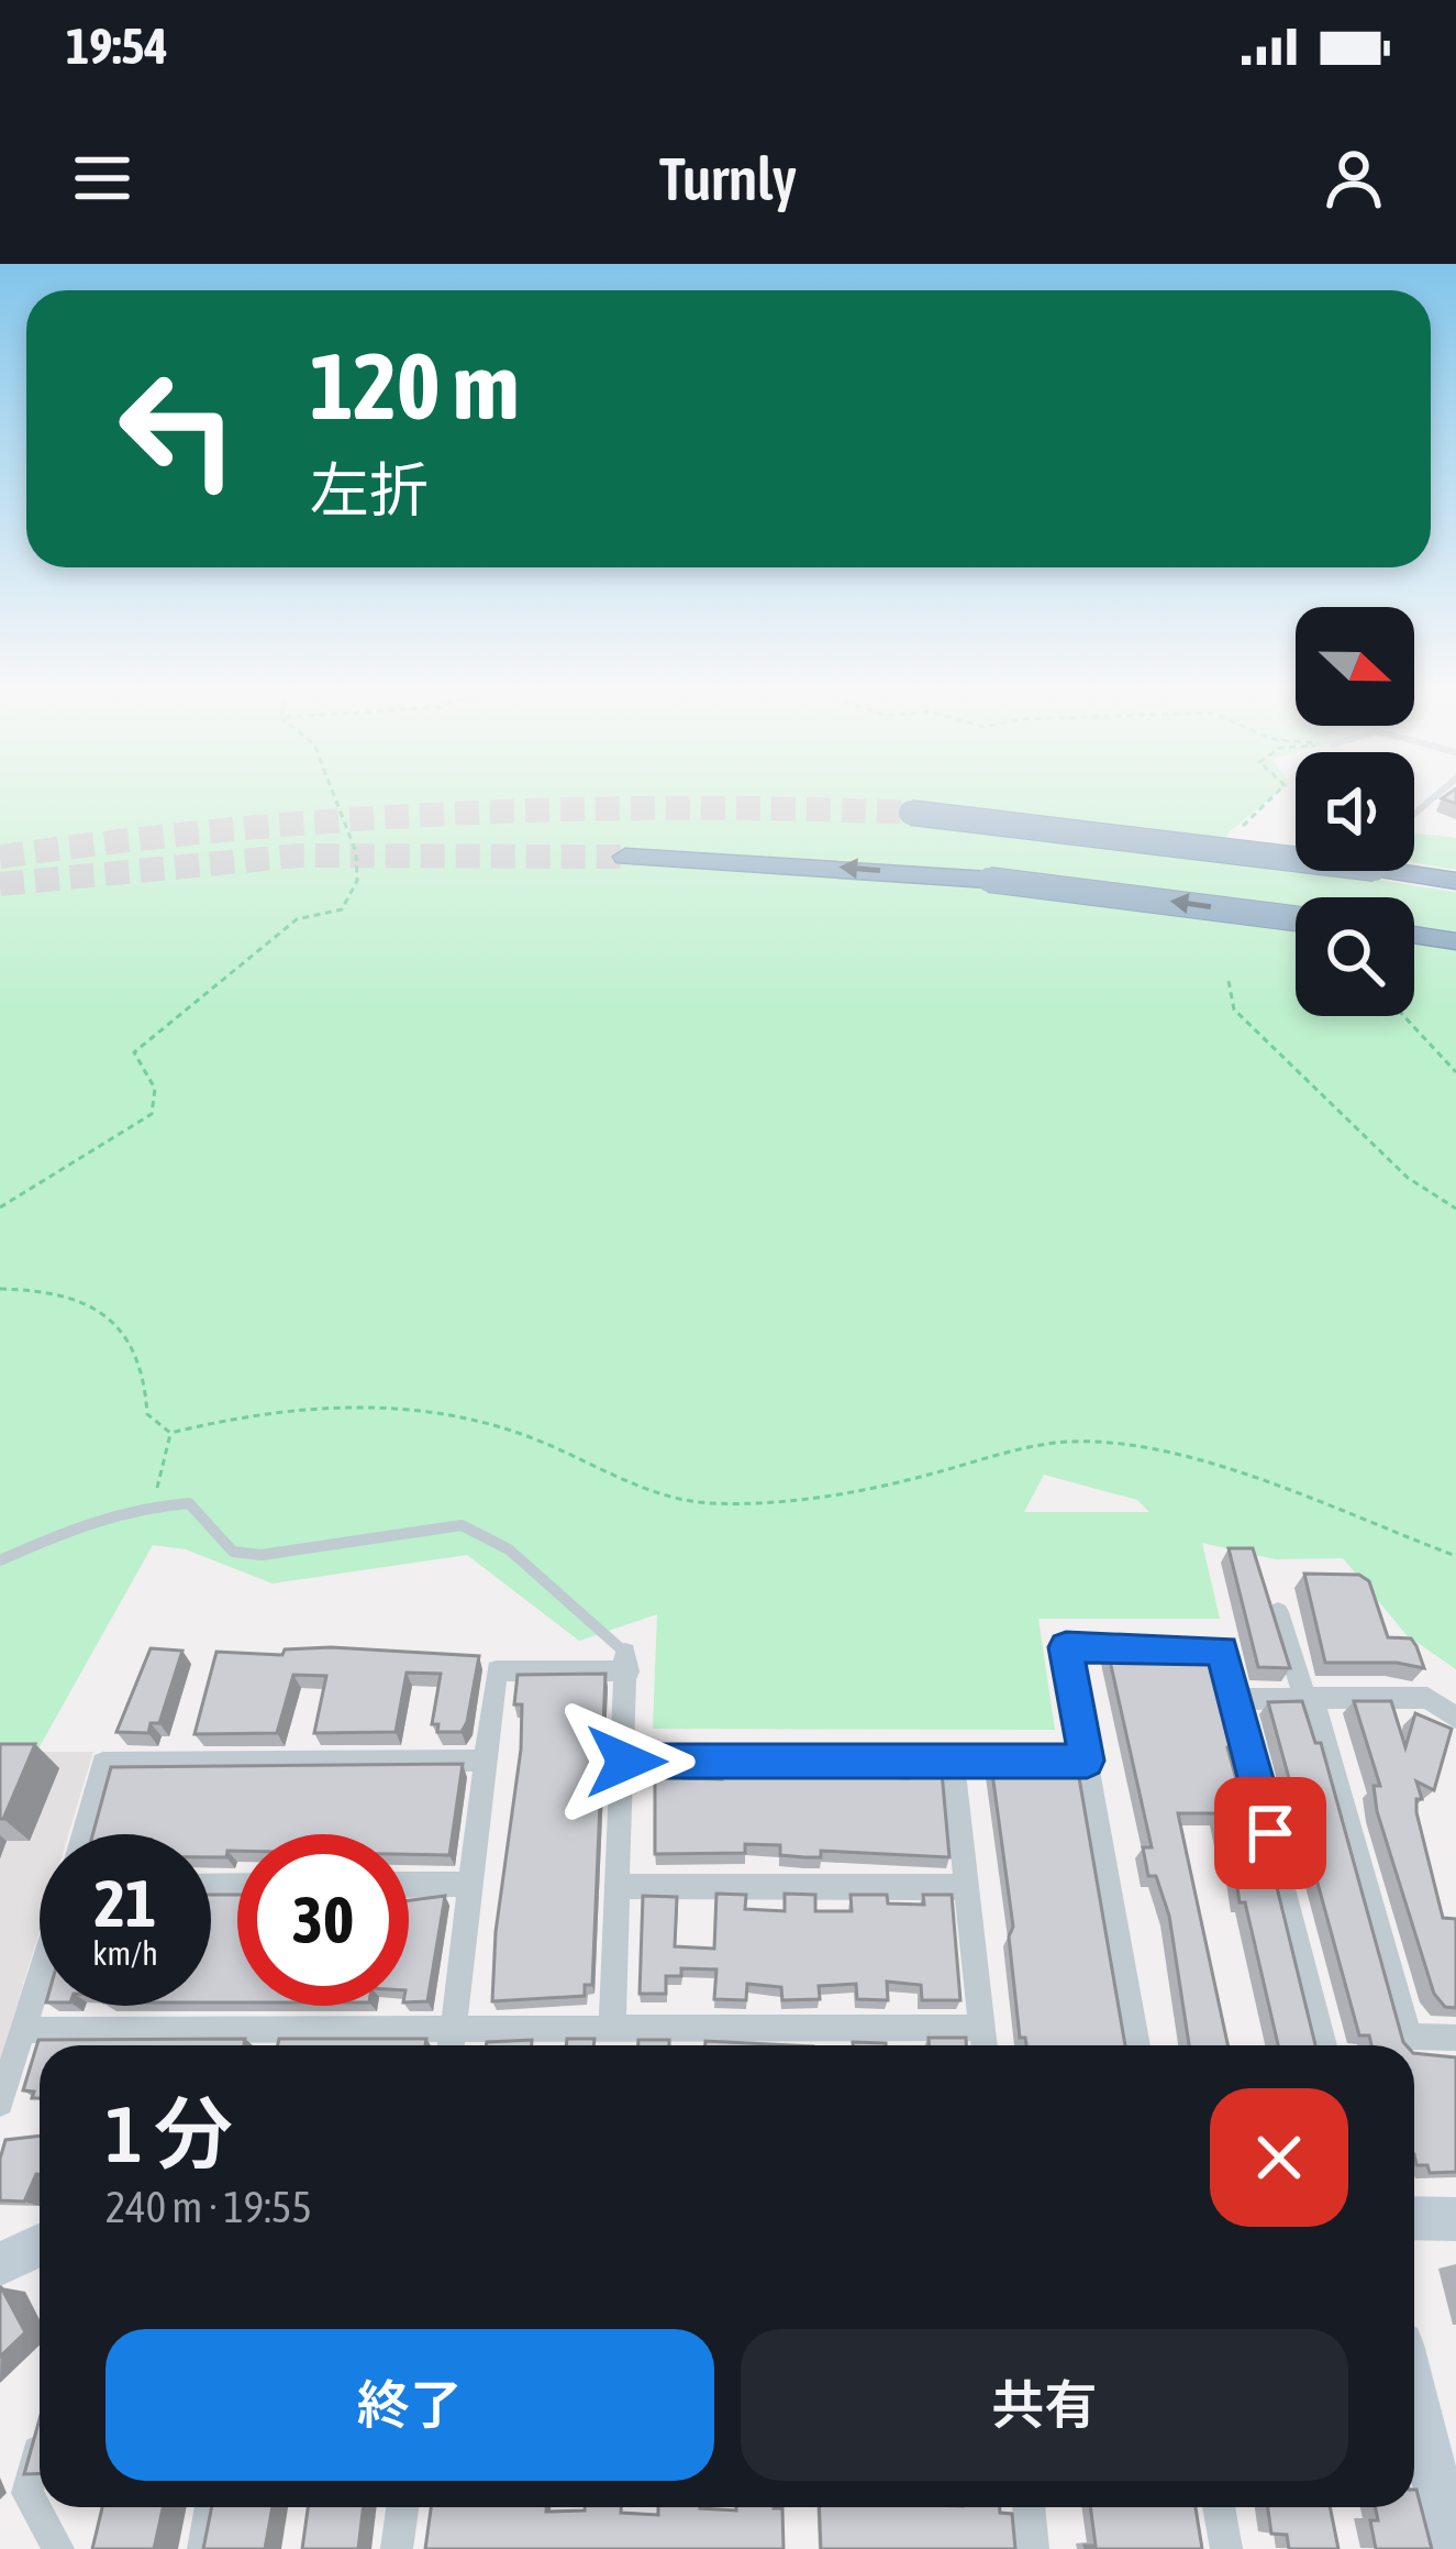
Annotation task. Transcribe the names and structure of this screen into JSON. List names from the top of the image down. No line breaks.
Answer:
{"north":"right","page":{"status":"19:54","header":"Turnly","turn":["120 m","左折"],"speed":"21 km/h","limit":"30","heading":["1 分","240 m · 19:55"],"buttons":["終了","共有"]}}
